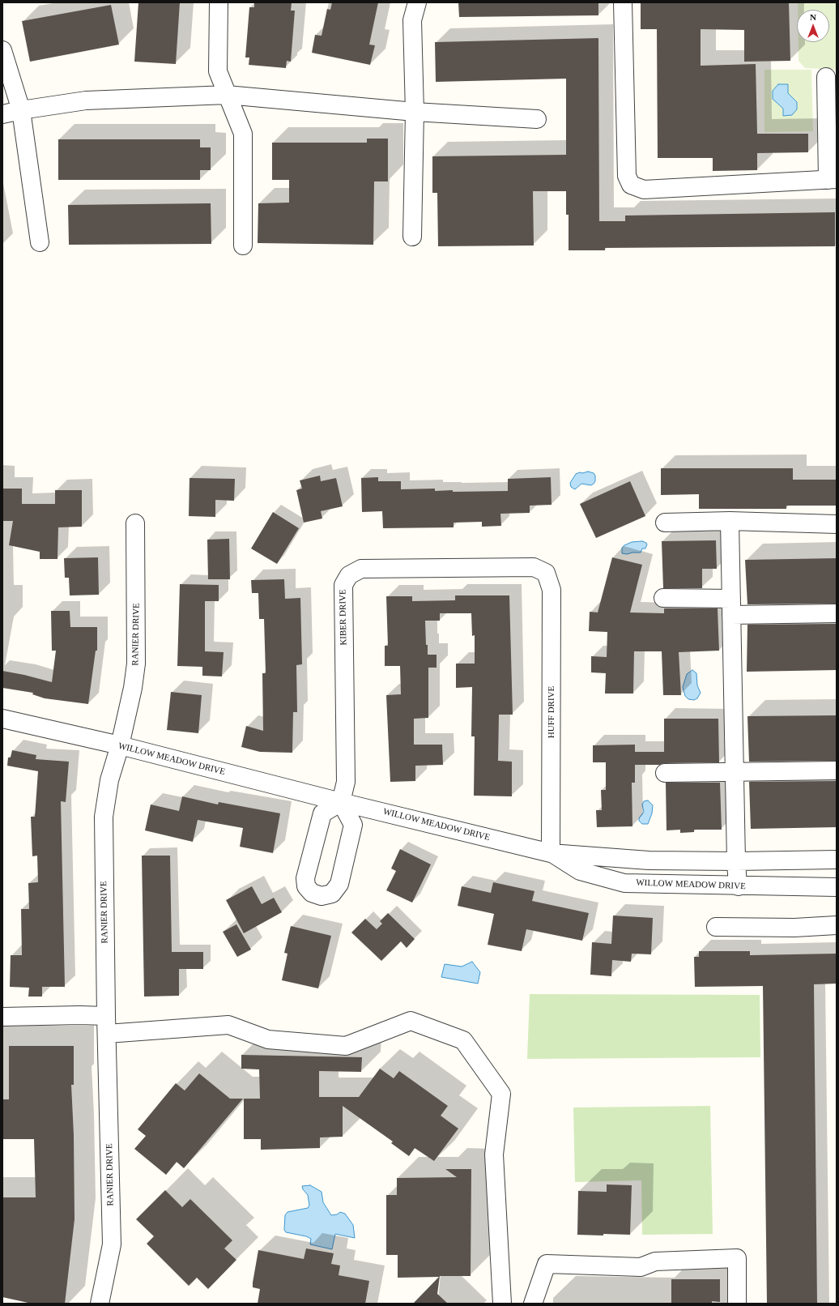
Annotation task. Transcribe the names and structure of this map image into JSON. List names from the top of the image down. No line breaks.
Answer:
{"streets":{"street":["KIBER DRIVE","RANIER DRIVE","HUFF DRIVE","WILLOW MEADOW DRIVE"]},"crossings":[["KIBER DRIVE","HUFF DRIVE"],["KIBER DRIVE","WILLOW MEADOW DRIVE"],["RANIER DRIVE","WILLOW MEADOW DRIVE"],["HUFF DRIVE","WILLOW MEADOW DRIVE"]],"north":"top"}
